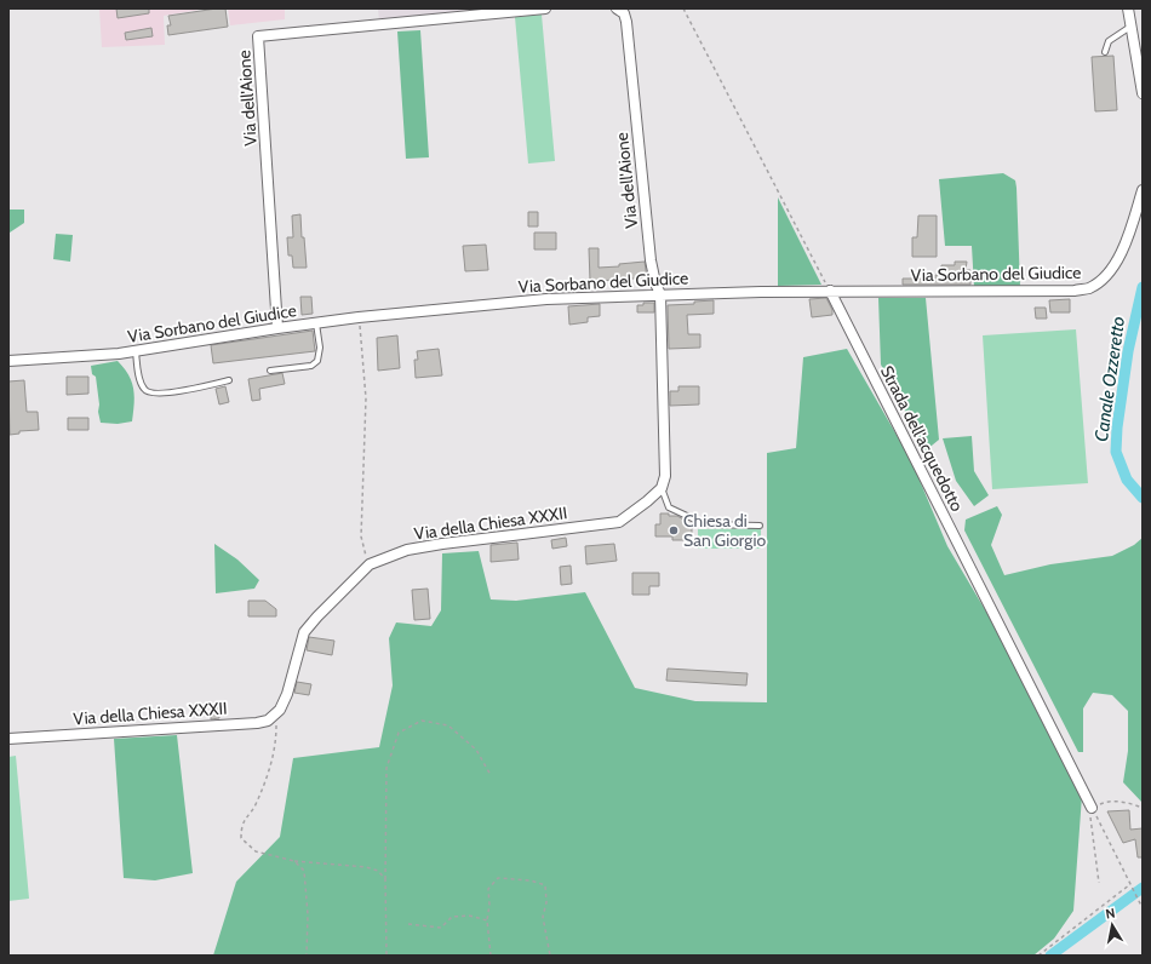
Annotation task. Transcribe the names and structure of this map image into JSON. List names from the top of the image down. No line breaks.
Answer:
{"streets":{"street":["Via dell'Aione","Via Sorbano del Giudice","Strada dell'acquedotto","Via della Chiesa XXXII"]},"crossings":[["Via dell'Aione","Via Sorbano del Giudice"],["Via Sorbano del Giudice","Strada dell'acquedotto"]],"water":["Canale Ozzeretto"],"places":["Chiesa di San Giorgio"],"north":"top"}
